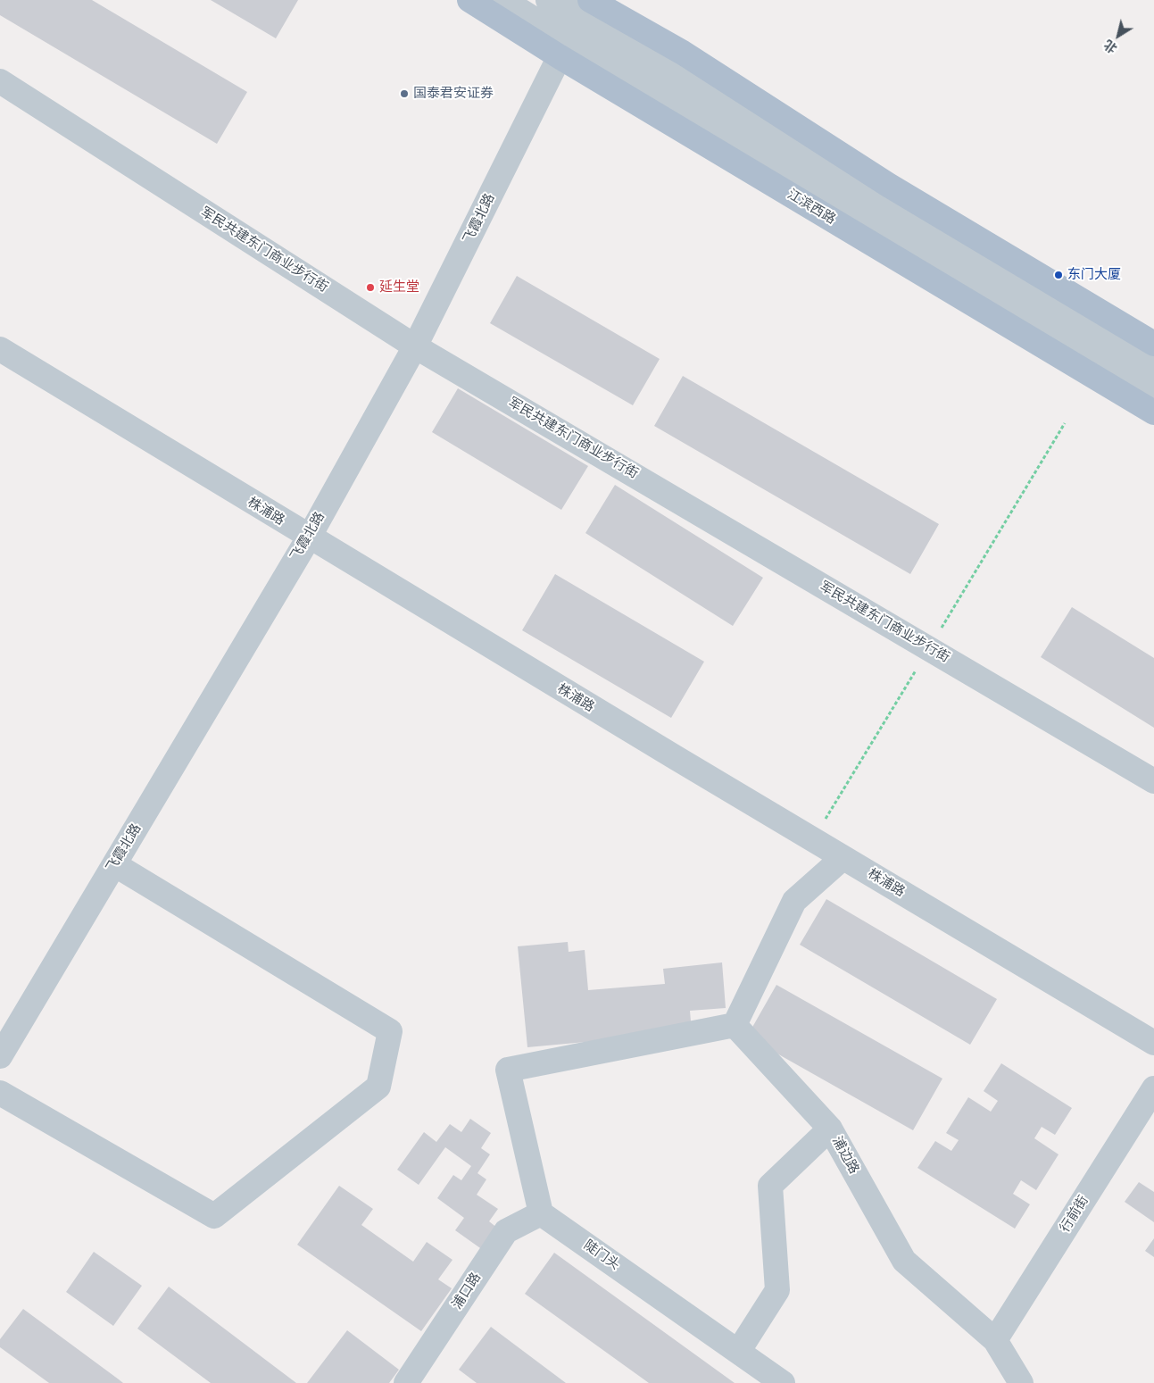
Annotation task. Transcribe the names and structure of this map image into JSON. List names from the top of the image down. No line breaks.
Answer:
{"streets":{"main road":["江滨西路"],"street":["飞霞北路","军民共建东门商业步行街","株浦路","浦边路","行前街","陡门头","浦口路"]},"crossings":[["江滨西路","飞霞北路"],["飞霞北路","军民共建东门商业步行街"],["飞霞北路","株浦路"],["浦边路","行前街"],["浦边路","陡门头"],["陡门头","浦口路"]],"places":["国泰君安证券","东门大厦","延生堂"],"north":"bottom left"}
